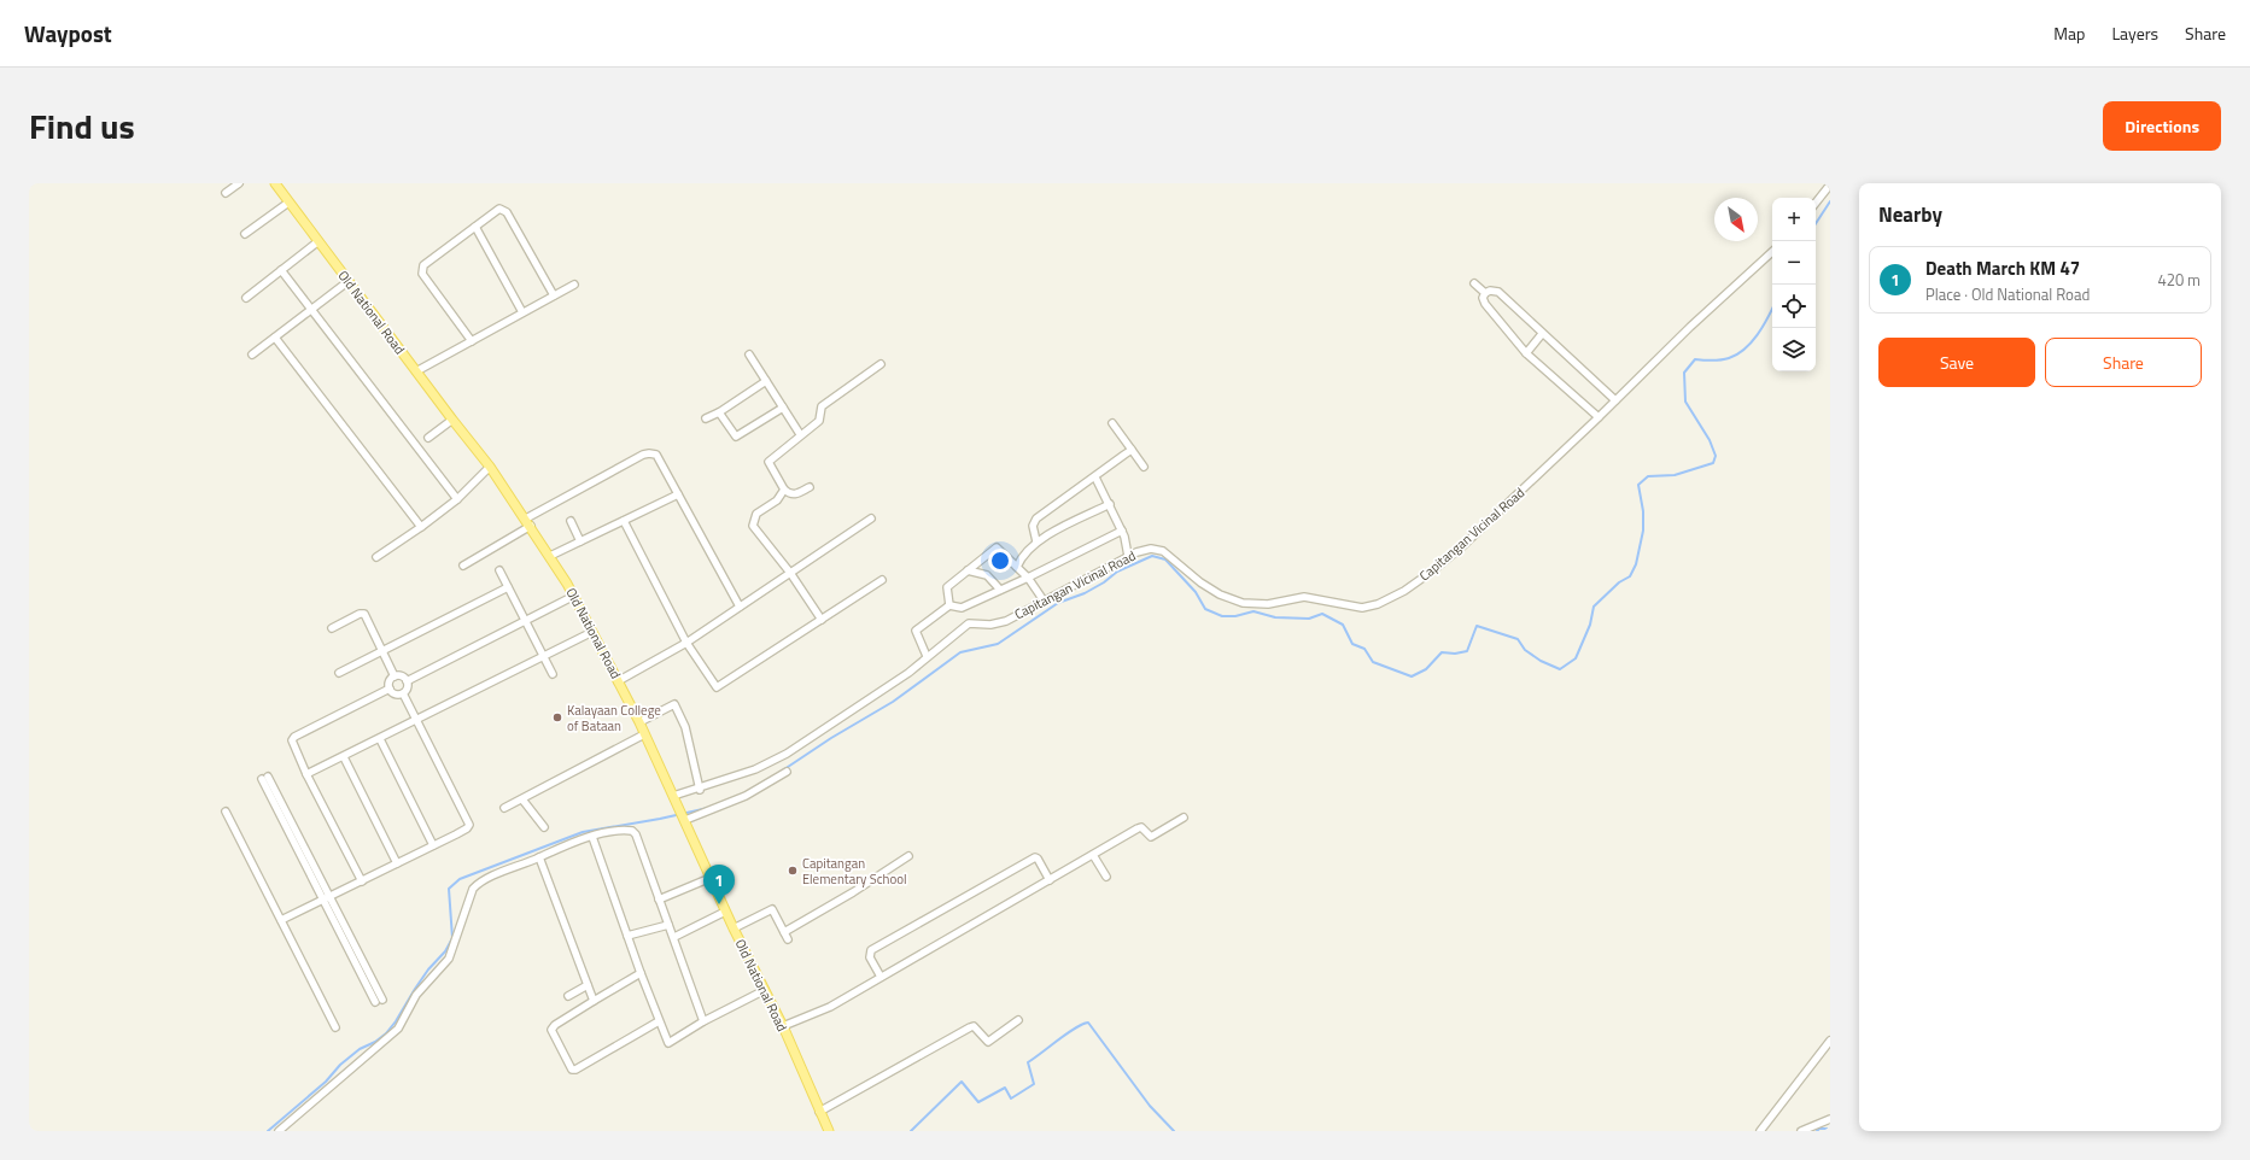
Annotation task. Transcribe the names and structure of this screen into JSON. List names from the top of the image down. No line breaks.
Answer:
{"streets":{"main road":["Old National Road"],"street":["Capitangan Vicinal Road"]},"crossings":[["Old National Road","Capitangan Vicinal Road"]],"places":["Kalayaan College of Bataan","Capitangan Elementary School"],"north":"bottom right","page":{"header":"Waypost","nav":["Map","Layers","Share"],"title":"Find us","buttons":["Directions",["Save","Share"]],"heading":"Nearby","map_buttons":["+","−"],"list":[{"mark":"1","name":"Death March KM 47","note":"Place · Old National Road","value":"420 m"}],"pins":"1"}}
